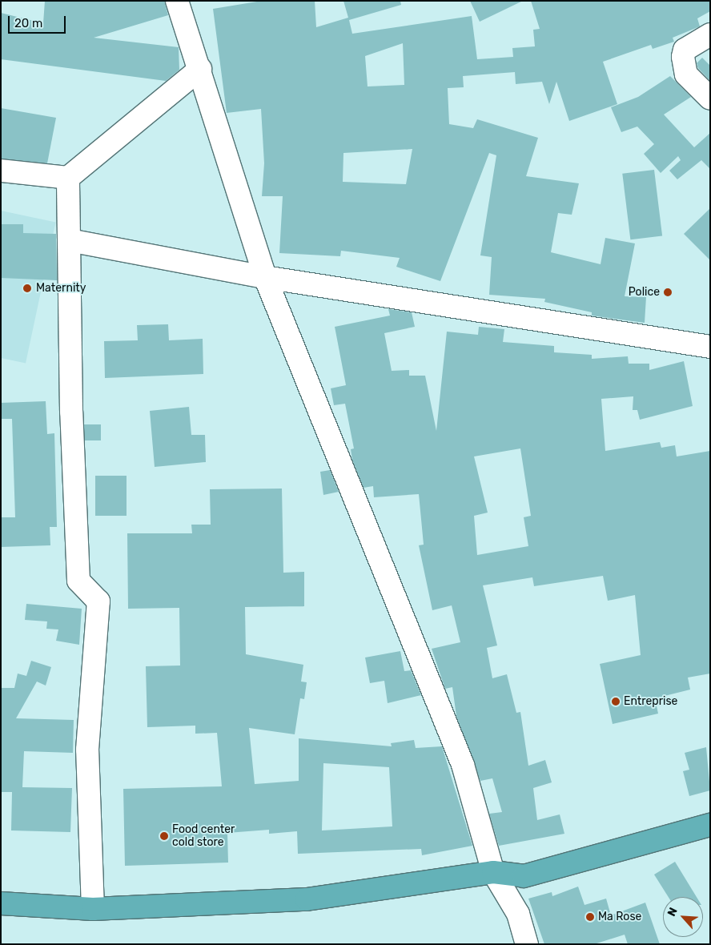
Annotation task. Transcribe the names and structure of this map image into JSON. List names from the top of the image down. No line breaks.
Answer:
{"places":["Maternity","Police","Entreprise","Food center cold store","Ma Rose"],"scale_bar":"20 m","north":"top left"}
